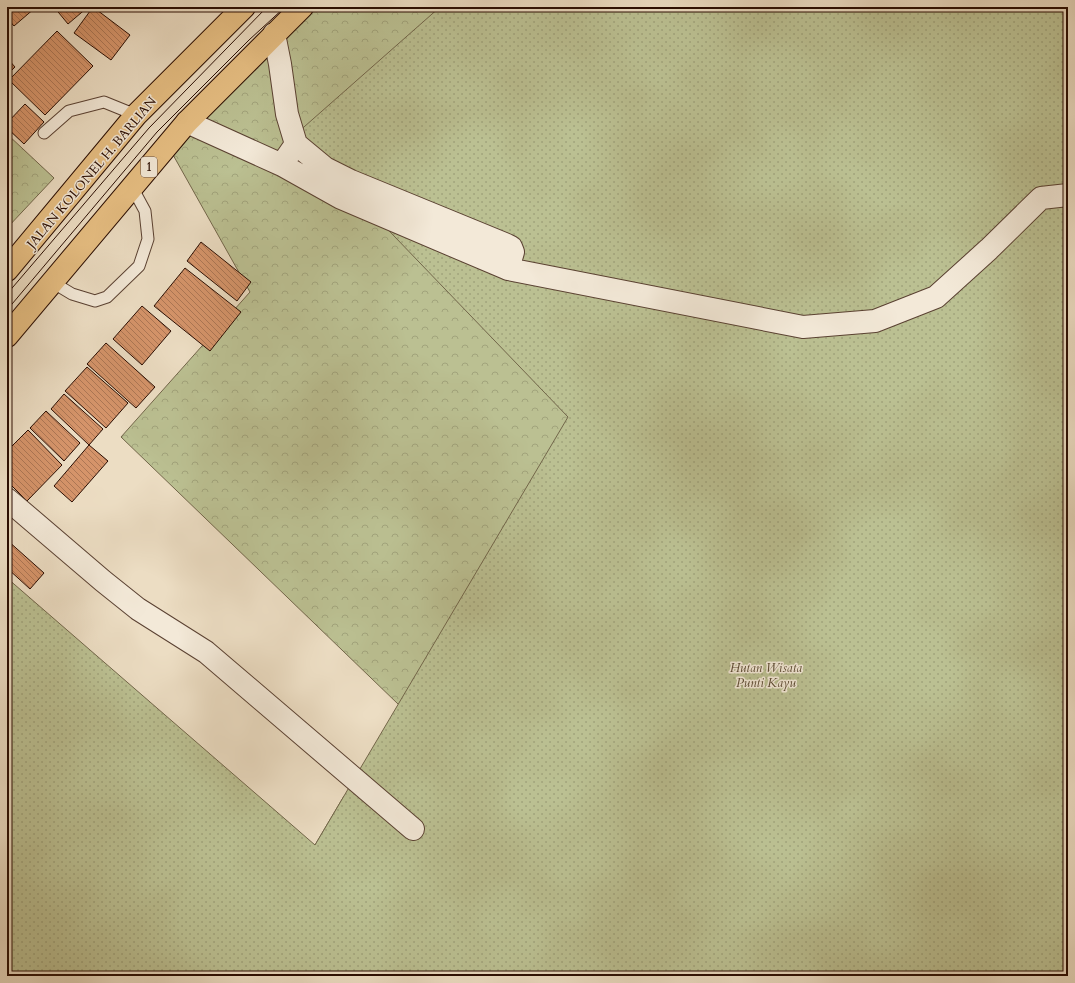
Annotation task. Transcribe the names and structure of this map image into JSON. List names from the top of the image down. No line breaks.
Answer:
{"streets":{"highway":["1","JALAN KOLONEL H. BARLIAN"]},"parks":["Hutan Wisata Punti Kayu"]}
